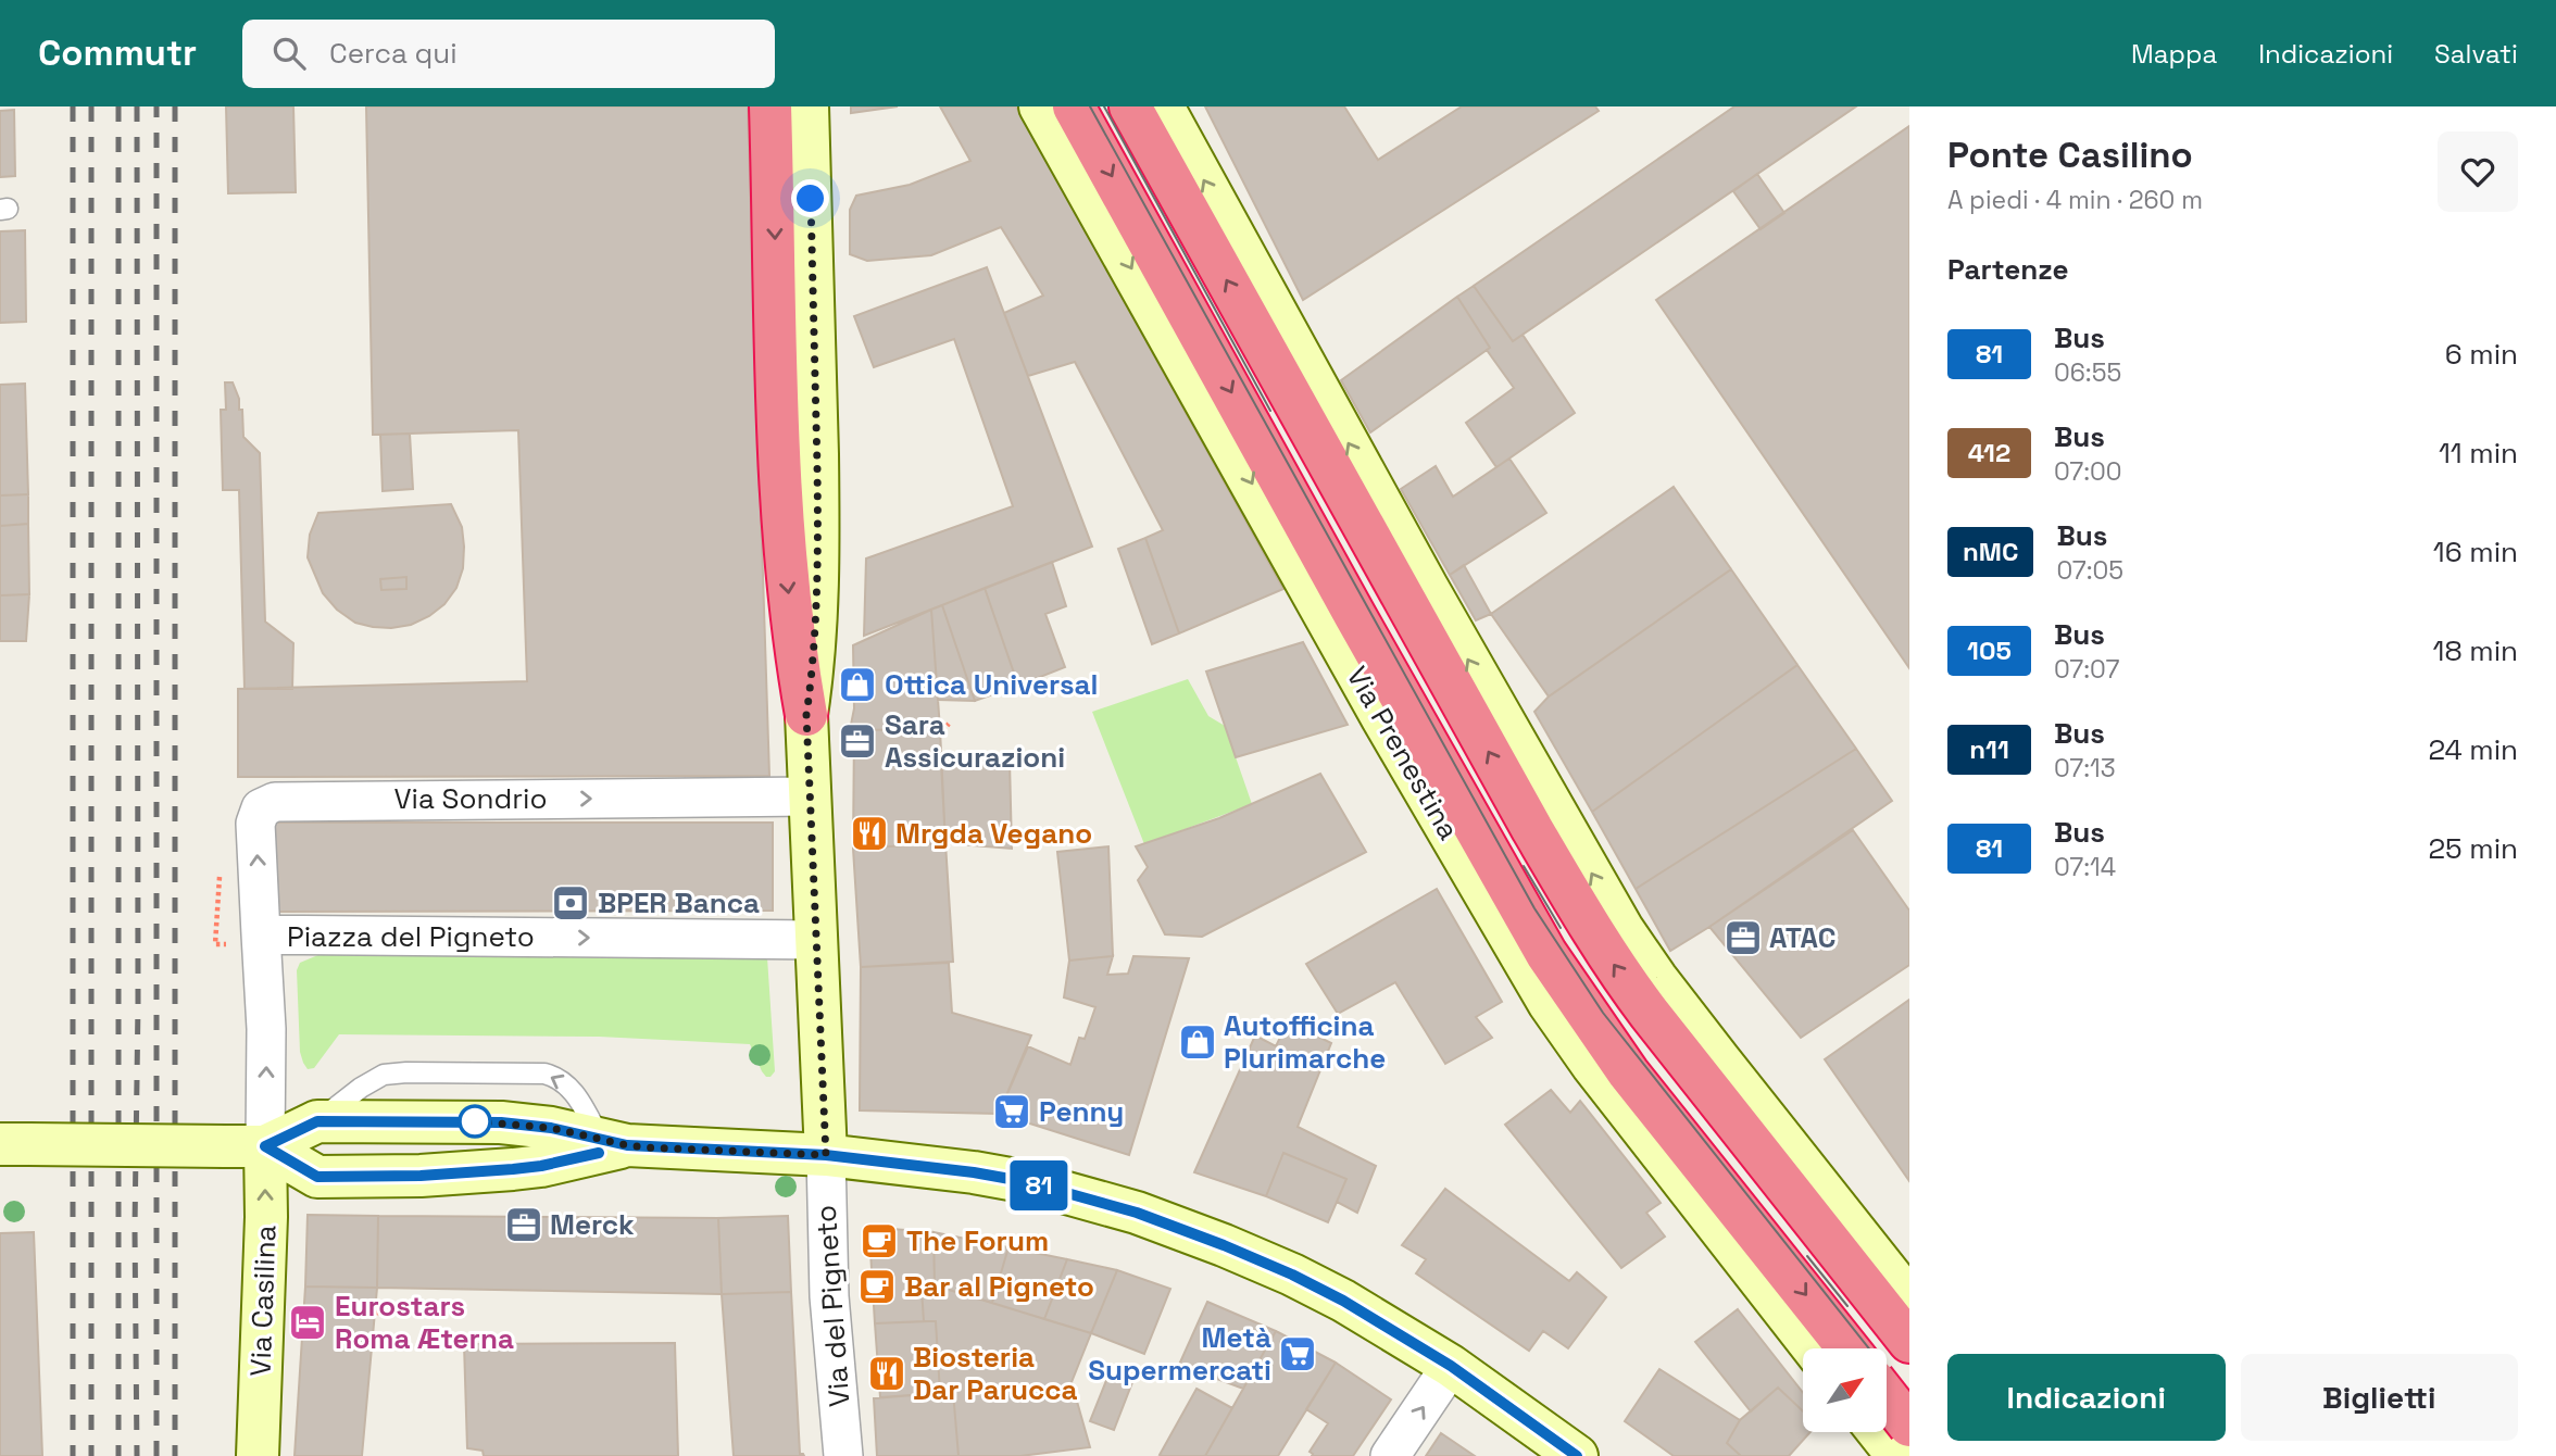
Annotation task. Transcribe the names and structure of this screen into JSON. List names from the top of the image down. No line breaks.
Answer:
{"streets":{"main road":["Via Prenestina","Via Casilina"],"street":["Via Sondrio","Piazza del Pigneto","Via del Pigneto"]},"crossings":[["Via Sondrio","Piazza del Pigneto"],["Piazza del Pigneto","Via Casilina"]],"one_way":["Via Sondrio","Via Casilina"],"places":{"shop":["Ottica Universal","Autofficina Plurimarche"],"office":["Sara Assicurazioni","ATAC","Merck"],"restaurant":["Mrgda Vegano","Biosteria Dar Parucca"],"bank":["BPER Banca"],"supermarket":["Penny","Metà Supermercati"],"cafe":["The Forum","Bar al Pigneto"],"hotel":["Eurostars Roma Æterna"]},"lines":["bus line 81"],"north":"top right","page":{"header":"Commutr","search":"Cerca qui","nav":["Mappa","Indicazioni","Salvati"],"on_map":"81","heading":[["Ponte Casilino","A piedi · 4 min · 260 m"],"Partenze"],"list":[{"mark":"81","name":"Bus","note":"06:55","value":"6 min"},{"mark":"412","name":"Bus","note":"07:00","value":"11 min"},{"mark":"nMC","name":"Bus","note":"07:05","value":"16 min"},{"mark":"105","name":"Bus","note":"07:07","value":"18 min"},{"mark":"n11","name":"Bus","note":"07:13","value":"24 min"},{"mark":"81","name":"Bus","note":"07:14","value":"25 min"}],"buttons":["Indicazioni","Biglietti"]}}
